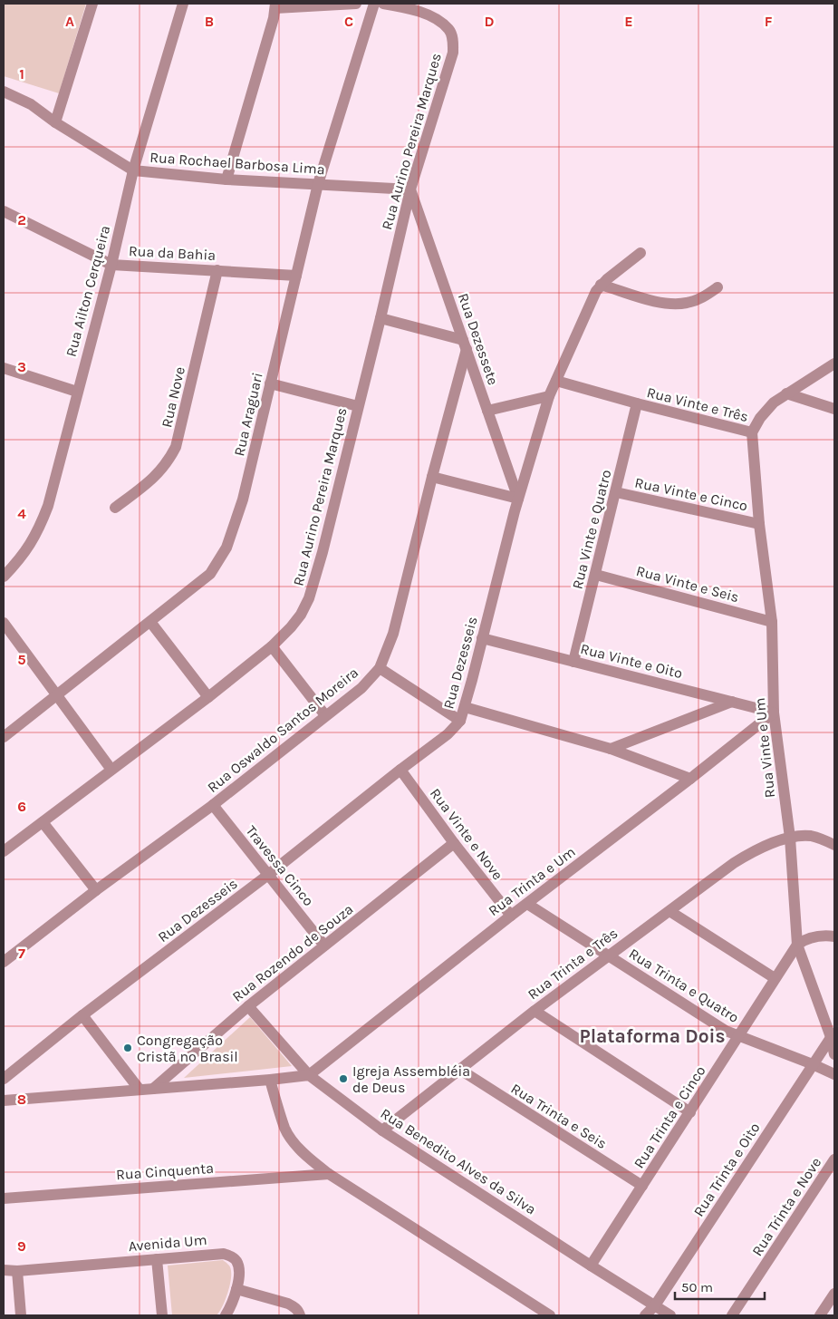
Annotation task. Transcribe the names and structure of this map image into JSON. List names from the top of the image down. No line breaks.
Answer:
{"streets":{"street":["Rua Aurino Pereira Marques","Rua Rochael Barbosa Lima","Rua da Bahia","Rua Ailton Cerqueira","Rua Dezessete","Rua Nove","Rua Vinte e Três","Rua Araguari","Rua Vinte e Cinco","Rua Vinte e Quatro","Rua Vinte e Seis","Rua Vinte e Oito","Rua Dezesseis","Rua Oswaldo Santos Moreira","Rua Vinte e Um","Rua Vinte e Nove","Travessa Cinco","Rua Trinta e Um","Rua Rozendo de Souza","Rua Trinta e Três","Rua Trinta e Quatro","Rua Trinta e Seis","Rua Trinta e Cinco","Rua Benedito Alves da Silva","Rua Trinta e Oito","Rua Cinquenta","Rua Trinta e Nove","Avenida Um"]},"crossings":[["Rua Aurino Pereira Marques","Rua Rochael Barbosa Lima"],["Rua Aurino Pereira Marques","Rua Dezessete"],["Rua Rochael Barbosa Lima","Rua Ailton Cerqueira"],["Rua Rochael Barbosa Lima","Rua Dezessete"],["Rua Rochael Barbosa Lima","Rua Araguari"],["Rua da Bahia","Rua Ailton Cerqueira"],["Rua da Bahia","Rua Nove"],["Rua da Bahia","Rua Araguari"],["Rua Dezessete","Rua Dezesseis"],["Rua Dezessete","Rua Oswaldo Santos Moreira"],["Rua Vinte e Três","Rua Vinte e Quatro"],["Rua Vinte e Três","Rua Dezesseis"],["Rua Vinte e Três","Rua Vinte e Um"],["Rua Vinte e Cinco","Rua Vinte e Quatro"],["Rua Vinte e Cinco","Rua Vinte e Um"],["Rua Vinte e Quatro","Rua Vinte e Seis"],["Rua Vinte e Quatro","Rua Vinte e Oito"],["Rua Vinte e Seis","Rua Vinte e Um"],["Rua Vinte e Oito","Rua Dezesseis"],["Rua Vinte e Oito","Rua Vinte e Um"],["Rua Vinte e Oito","Rua Trinta e Um"],["Rua Dezesseis","Rua Vinte e Nove"],["Rua Dezesseis","Travessa Cinco"],["Rua Oswaldo Santos Moreira","Travessa Cinco"],["Rua Vinte e Um","Rua Trinta e Um"],["Rua Vinte e Um","Rua Trinta e Três"],["Rua Vinte e Um","Rua Trinta e Cinco"],["Rua Vinte e Um","Rua Trinta e Oito"],["Rua Vinte e Nove","Rua Trinta e Um"],["Rua Vinte e Nove","Rua Rozendo de Souza"],["Travessa Cinco","Rua Rozendo de Souza"],["Rua Trinta e Um","Rua Trinta e Quatro"],["Rua Trinta e Um","Rua Benedito Alves da Silva"],["Rua Rozendo de Souza","Rua Benedito Alves da Silva"],["Rua Trinta e Três","Rua Trinta e Quatro"],["Rua Trinta e Três","Rua Trinta e Seis"],["Rua Trinta e Três","Rua Benedito Alves da Silva"],["Rua Trinta e Quatro","Rua Trinta e Cinco"],["Rua Trinta e Quatro","Rua Trinta e Oito"],["Rua Trinta e Seis","Rua Trinta e Cinco"],["Rua Trinta e Cinco","Rua Benedito Alves da Silva"],["Rua Benedito Alves da Silva","Rua Trinta e Oito"]],"districts":["Plataforma Dois"],"places":["Congregação Cristã no Brasil","Igreja Assembléia de Deus"],"scale_bar":"50 m","grid":{"columns":["A","B","C","D","E","F"],"rows":["1","2","3","4","5","6","7","8","9"]}}
